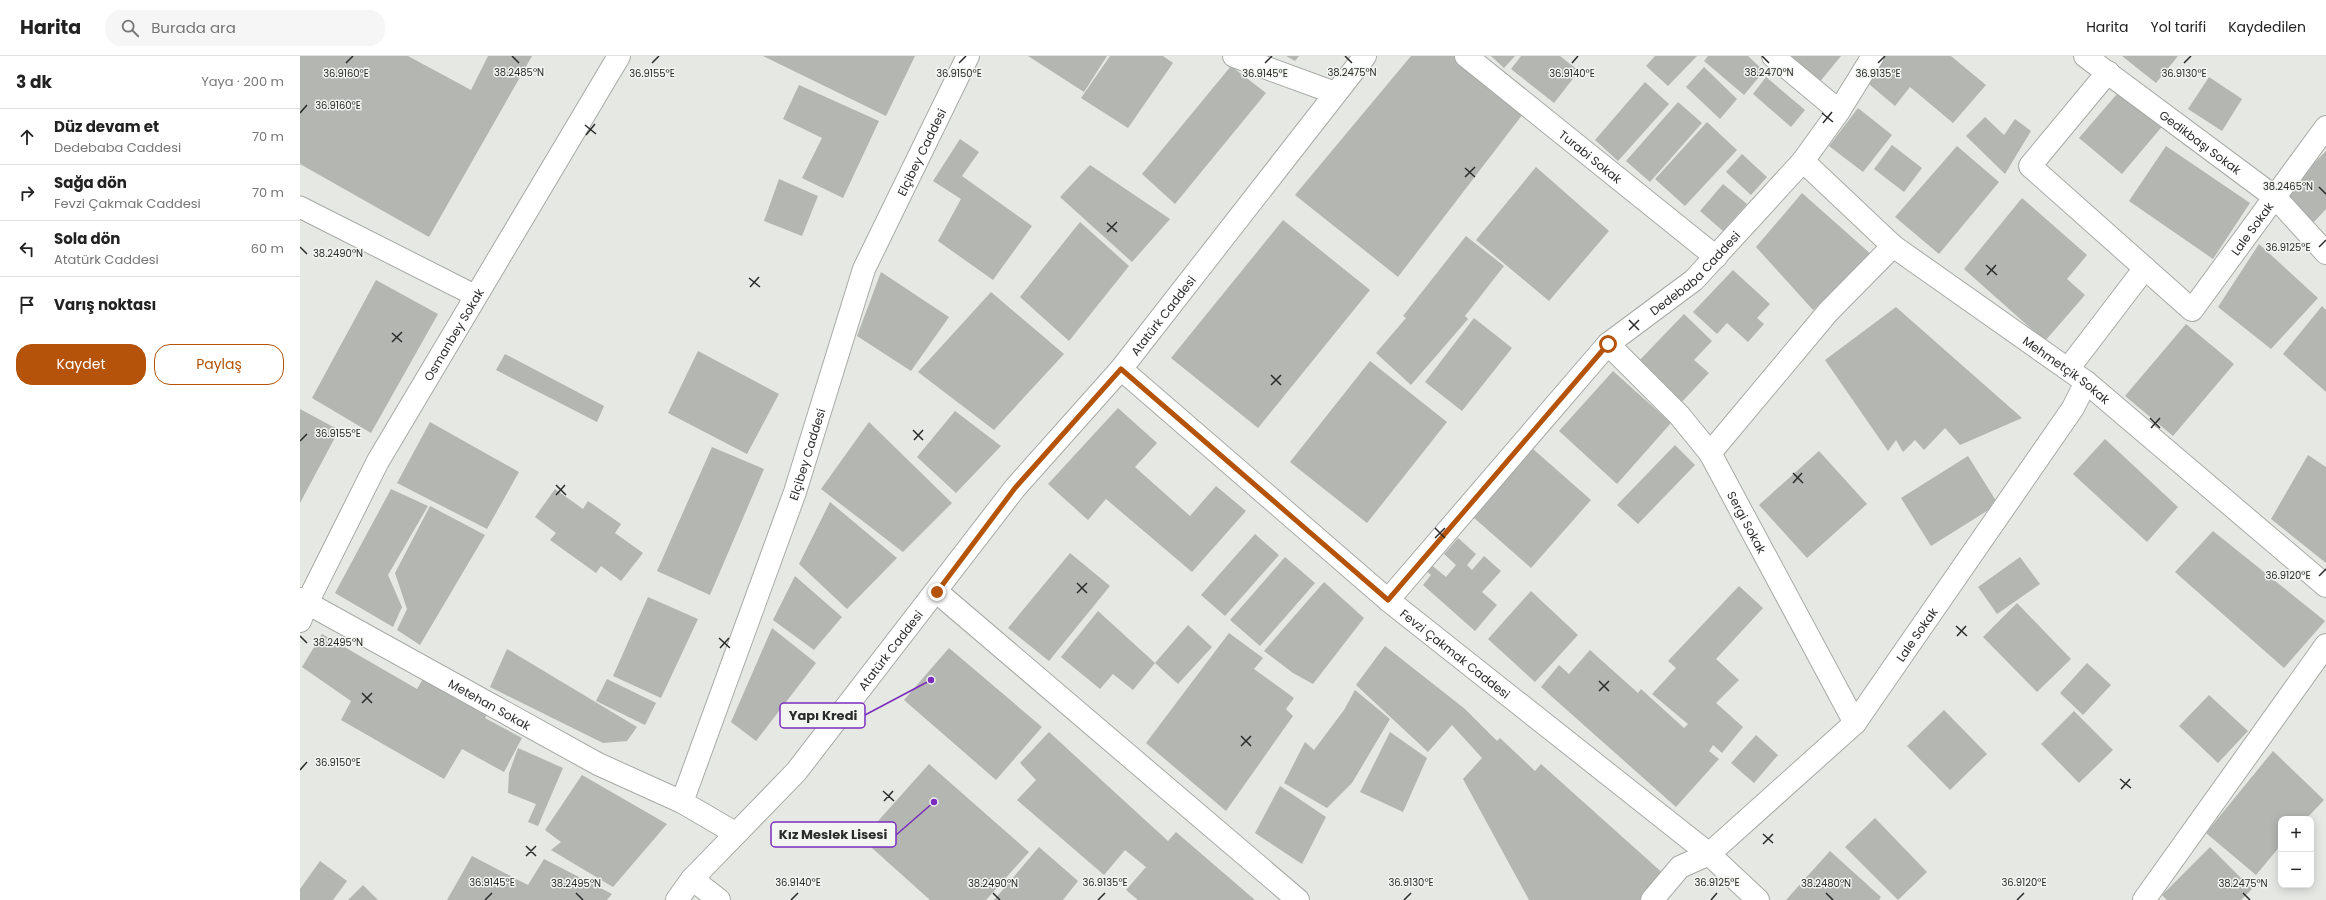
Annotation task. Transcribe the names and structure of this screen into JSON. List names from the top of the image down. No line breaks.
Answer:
{"streets":{"street":["Gedikbaşı Sokak","Elçibey Caddesi","Turabi Sokak","Lale Sokak","Dedebaba Caddesi","Atatürk Caddesi","Osmanbey Sokak","Mehmetçik Sokak","Sergi Sokak","Fevzi Çakmak Caddesi","Metehan Sokak"]},"crossings":[["Gedikbaşı Sokak","Lale Sokak"],["Elçibey Caddesi","Metehan Sokak"],["Turabi Sokak","Dedebaba Caddesi"],["Lale Sokak","Mehmetçik Sokak"],["Lale Sokak","Sergi Sokak"],["Lale Sokak","Fevzi Çakmak Caddesi"],["Dedebaba Caddesi","Mehmetçik Sokak"],["Dedebaba Caddesi","Sergi Sokak"],["Dedebaba Caddesi","Fevzi Çakmak Caddesi"],["Atatürk Caddesi","Fevzi Çakmak Caddesi"],["Osmanbey Sokak","Metehan Sokak"]],"places":["Yapı Kredi","Kız Meslek Lisesi"],"page":{"header":"Harita","search":"Burada ara","nav":["Harita","Yol tarifi","Kaydedilen"],"heading":["3 dk","Yaya · 200 m"],"list":[["Düz devam et","Dedebaba Caddesi","70 m"],["Sağa dön","Fevzi Çakmak Caddesi","70 m"],["Sola dön","Atatürk Caddesi","60 m"],"Varış noktası"],"buttons":["Kaydet","Paylaş"],"map_buttons":["+","−"]},"coordinates":["38.2475°N","38.2470°N","38.2485°N","36.9145°E","36.9135°E","36.9160°E","36.9155°E","36.9150°E","36.9140°E","36.9130°E","38.2465°N","36.9125°E","38.2490°N","36.9120°E","38.2495°N","38.2480°N"]}
